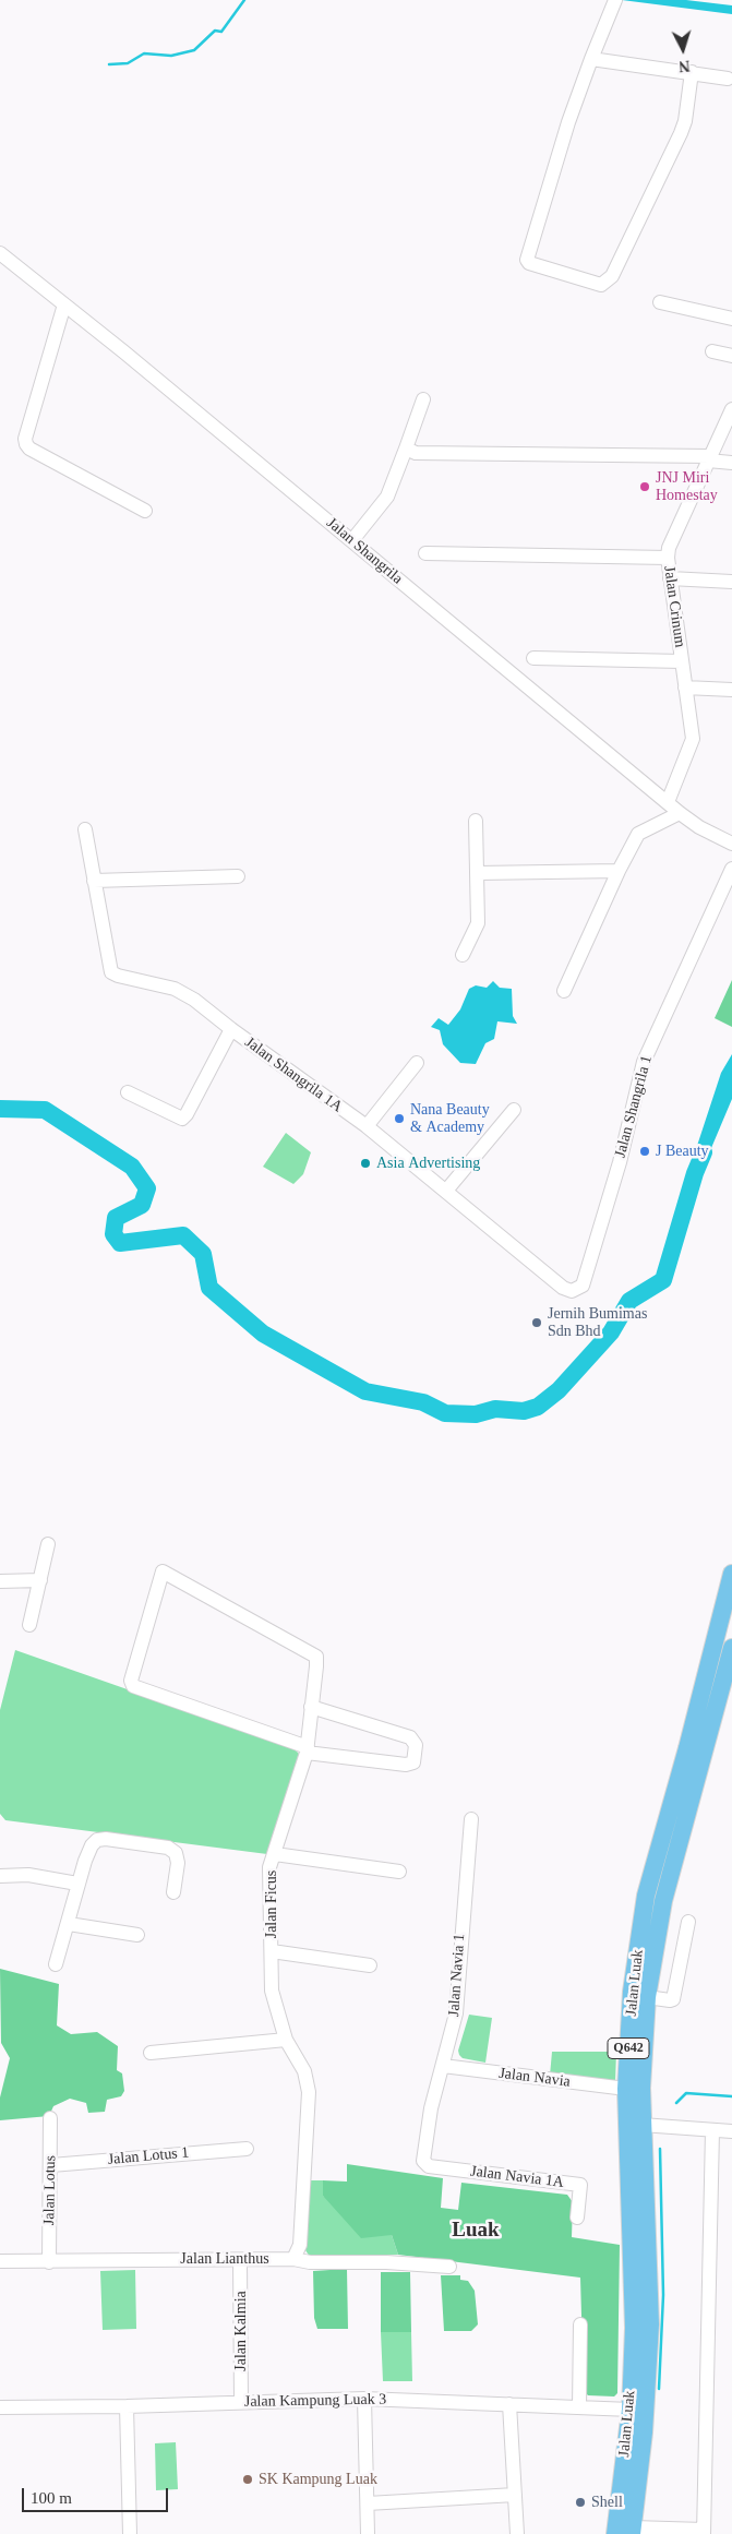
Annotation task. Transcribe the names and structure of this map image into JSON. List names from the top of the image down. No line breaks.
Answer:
{"streets":{"main road":["Jalan Luak","Q642"],"street":["Jalan Shangrila","Jalan Crinum","Jalan Shangrila 1A","Jalan Shangrila 1","Jalan Ficus","Jalan Navia 1","Jalan Navia","Jalan Lotus 1","Jalan Navia 1A","Jalan Lotus","Jalan Lianthus","Jalan Kalmia","Jalan Kampung Luak 3"]},"crossings":[["Jalan Shangrila","Jalan Crinum"],["Jalan Shangrila 1A","Jalan Shangrila 1"],["Jalan Ficus","Jalan Lianthus"],["Jalan Navia 1","Jalan Navia"],["Jalan Navia 1","Jalan Navia 1A"],["Jalan Luak","Jalan Navia"],["Jalan Luak","Jalan Kampung Luak 3"],["Jalan Lotus 1","Jalan Lotus"],["Jalan Lotus","Jalan Lianthus"],["Jalan Lianthus","Jalan Kalmia"],["Jalan Kalmia","Jalan Kampung Luak 3"]],"districts":["Luak"],"places":["JNJ Miri Homestay","Nana Beauty & Academy","J Beauty","Asia Advertising","Jernih Bumimas Sdn Bhd","SK Kampung Luak","Shell"],"scale_bar":"100 m","north":"bottom"}
